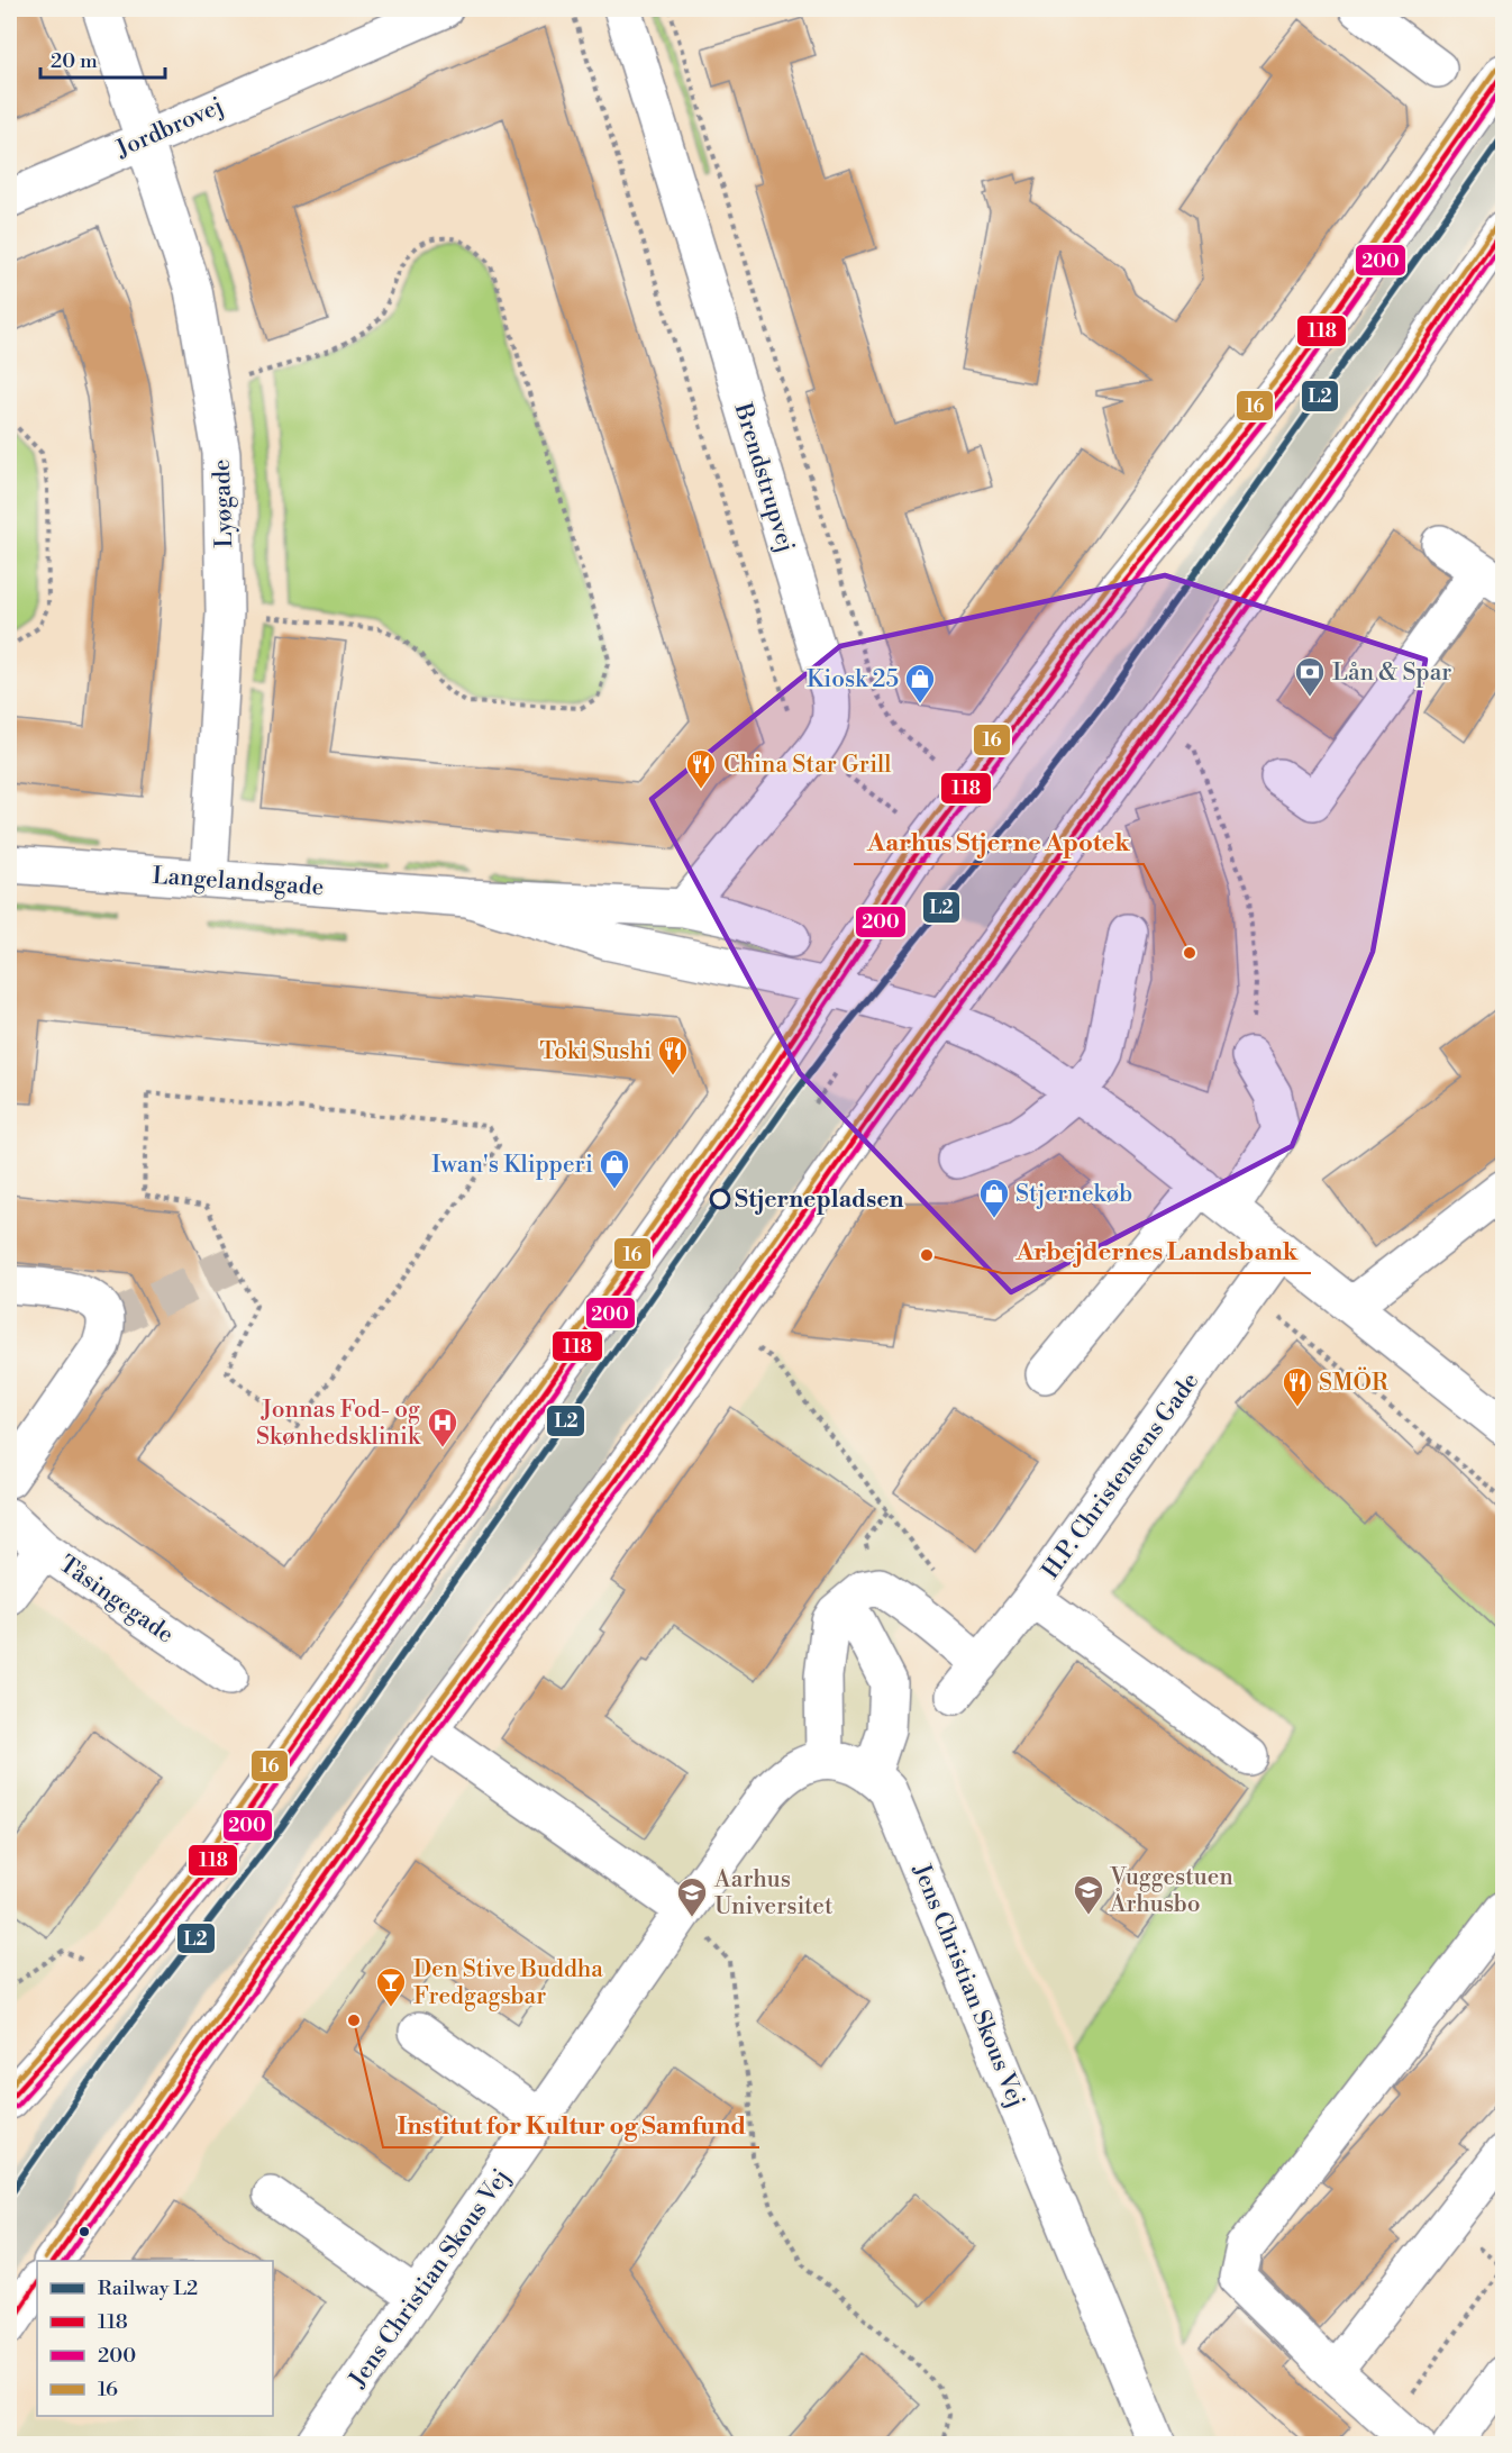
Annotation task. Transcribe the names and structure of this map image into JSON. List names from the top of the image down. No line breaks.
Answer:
{"streets":{"street":["Jordbrovej","Brendstrupvej","Lyøgade","Langelandsgade","H.P. Christensens Gade","Tåsingegade","Jens Christian Skous Vej"]},"crossings":[["Jordbrovej","Lyøgade"],["Brendstrupvej","Langelandsgade"],["Lyøgade","Langelandsgade"],["Langelandsgade","H.P. Christensens Gade"]],"places":{"bank":["Lån & Spar"],"shop":["Kiosk 25","Iwan's Klipperi","Stjernekøb"],"restaurant":["China Star Grill","Toki Sushi","SMÖR"],"other":["Aarhus Stjerne Apotek","Stjernepladsen","Arbejdernes Landsbank","Institut for Kultur og Samfund"],"hospital":["Jonnas Fod- og Skønhedsklinik"],"school or university":["Vuggestuen Århusbo","Aarhus Universitet"],"bar":["Den Stive Buddha Fredgagsbar"]},"lines":["transit line 16","transit line 118","transit line 200","rail line L2"],"legend":["Railway L2","118","200","16"],"scale_bar":"20 m"}
